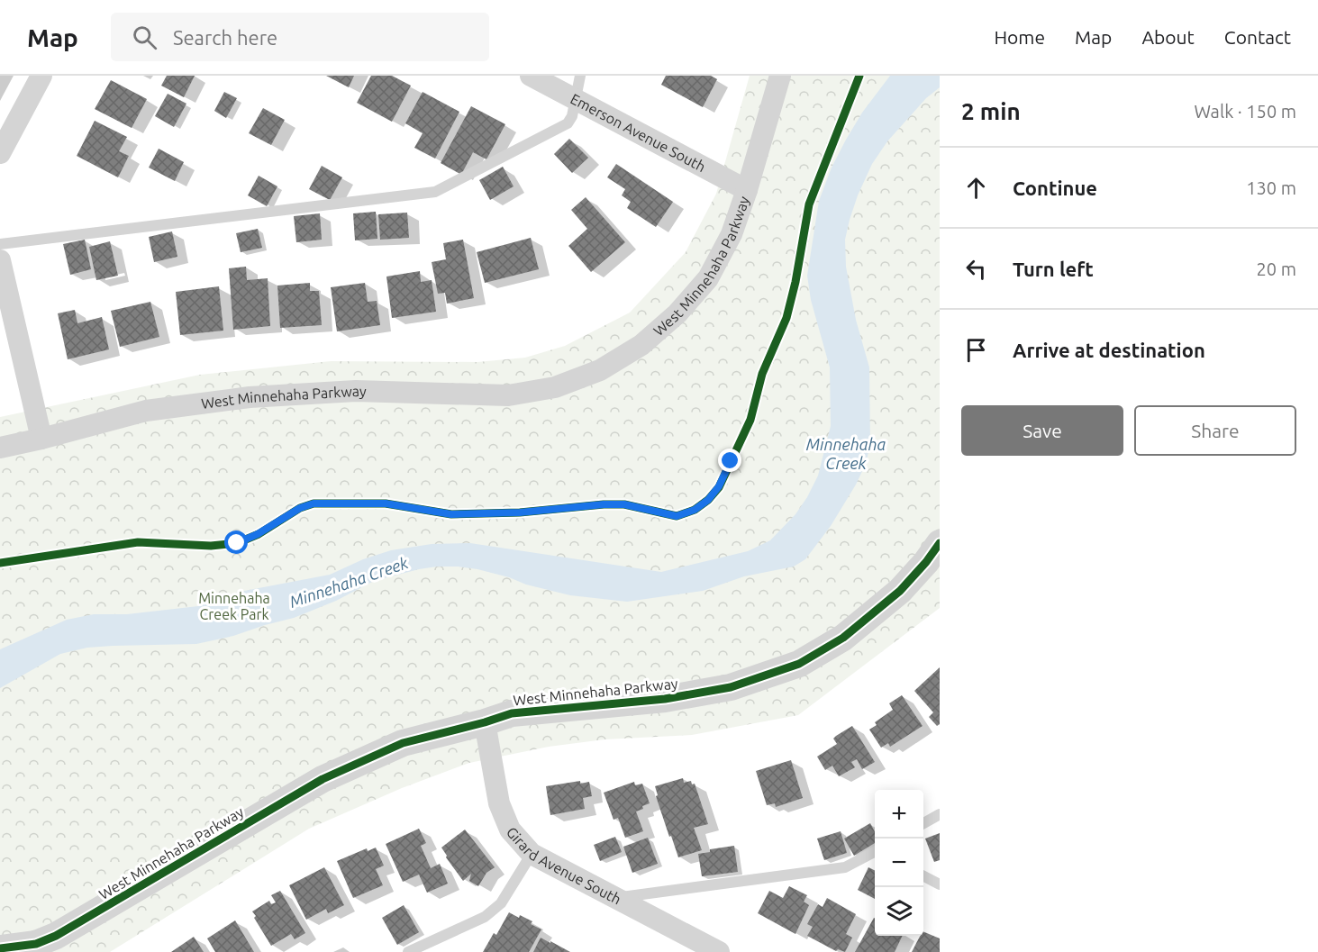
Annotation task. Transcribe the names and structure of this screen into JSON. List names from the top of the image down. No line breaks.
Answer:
{"streets":{"street":["Emerson Avenue South","West Minnehaha Parkway","Girard Avenue South"]},"crossings":[["Emerson Avenue South","West Minnehaha Parkway"],["West Minnehaha Parkway","Girard Avenue South"]],"water":["Minnehaha Creek"],"parks":["Minnehaha Creek Park"],"page":{"header":"Map","search":"Search here","nav":["Home","Map","About","Contact"],"heading":["2 min","Walk · 150 m"],"list":[["Continue","130 m"],["Turn left","20 m"],"Arrive at destination"],"buttons":["Save","Share"],"map_buttons":["+","−"]}}
